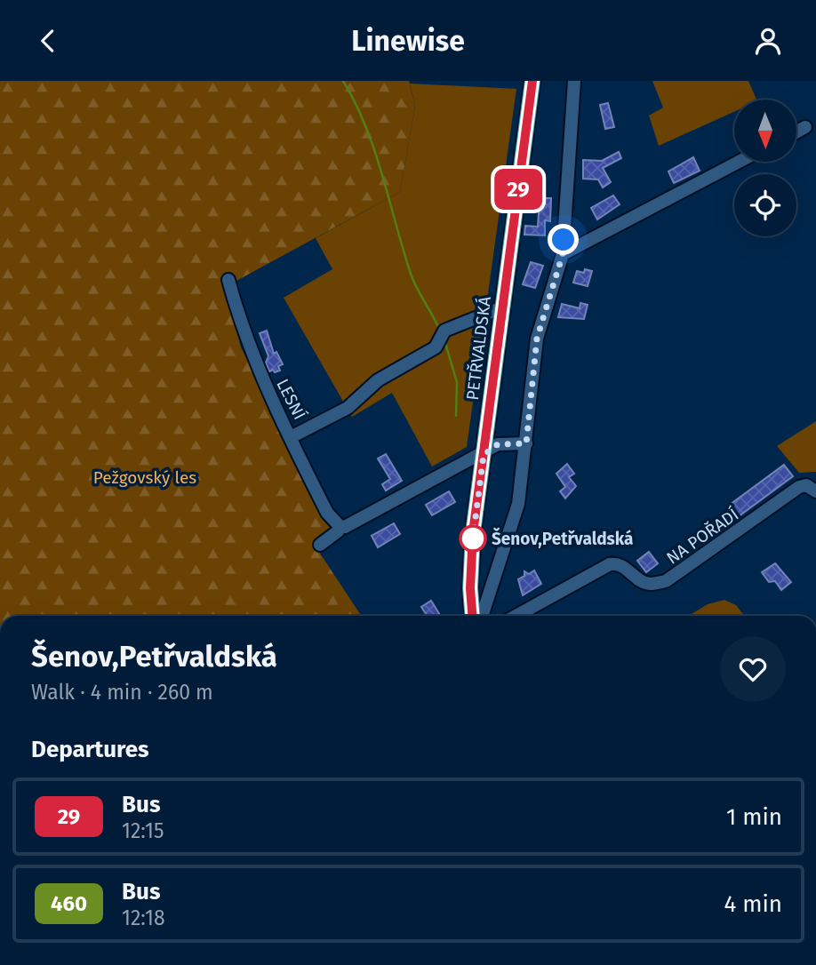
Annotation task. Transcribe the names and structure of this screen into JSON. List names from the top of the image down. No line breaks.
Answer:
{"streets":{"main road":["PETŘVALDSKÁ"],"street":["LESNÍ","NA POŘADÍ"]},"parks":["Pežgovský les"],"places":["Šenov,Petřvaldská"],"lines":["bus line 29"],"north":"bottom","page":{"header":"Linewise","on_map":"29","heading":[["Šenov,Petřvaldská","Walk · 4 min · 260 m"],"Departures"],"list":[{"mark":"29","name":"Bus","note":"12:15","value":"1 min"},{"mark":"460","name":"Bus","note":"12:18","value":"4 min"}]}}
